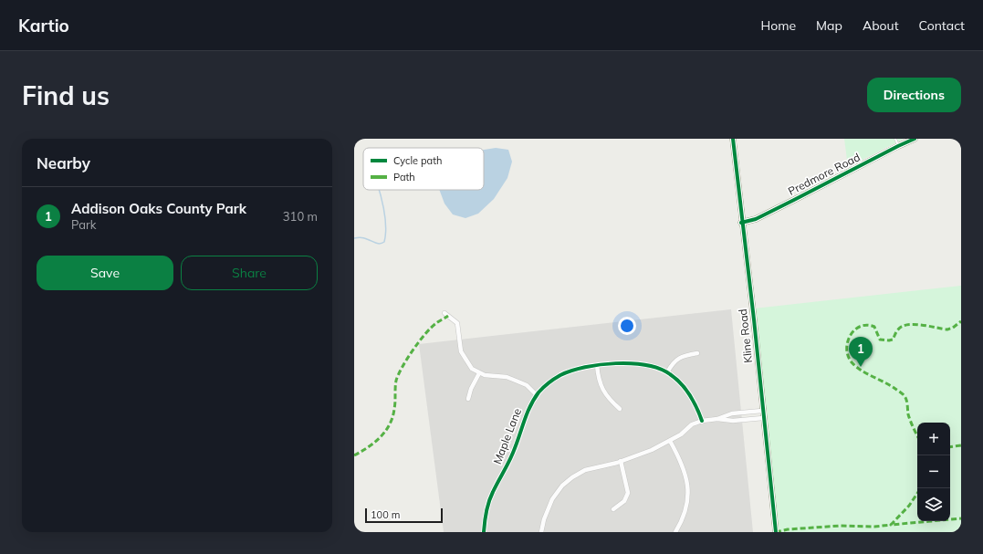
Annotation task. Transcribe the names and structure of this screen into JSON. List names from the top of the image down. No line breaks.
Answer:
{"streets":{"street":["Predmore Road","Kline Road","Maple Lane"]},"crossings":[["Predmore Road","Kline Road"]],"legend":["Cycle path","Path"],"scale_bar":"100 m","page":{"header":"Kartio","nav":["Home","Map","About","Contact"],"buttons":["Directions",["Save","Share"]],"title":"Find us","heading":"Nearby","list":[{"mark":"1","name":"Addison Oaks County Park","note":"Park","value":"310 m"}],"pins":"1","map_buttons":["+","−"],"scale":"100 m"}}
